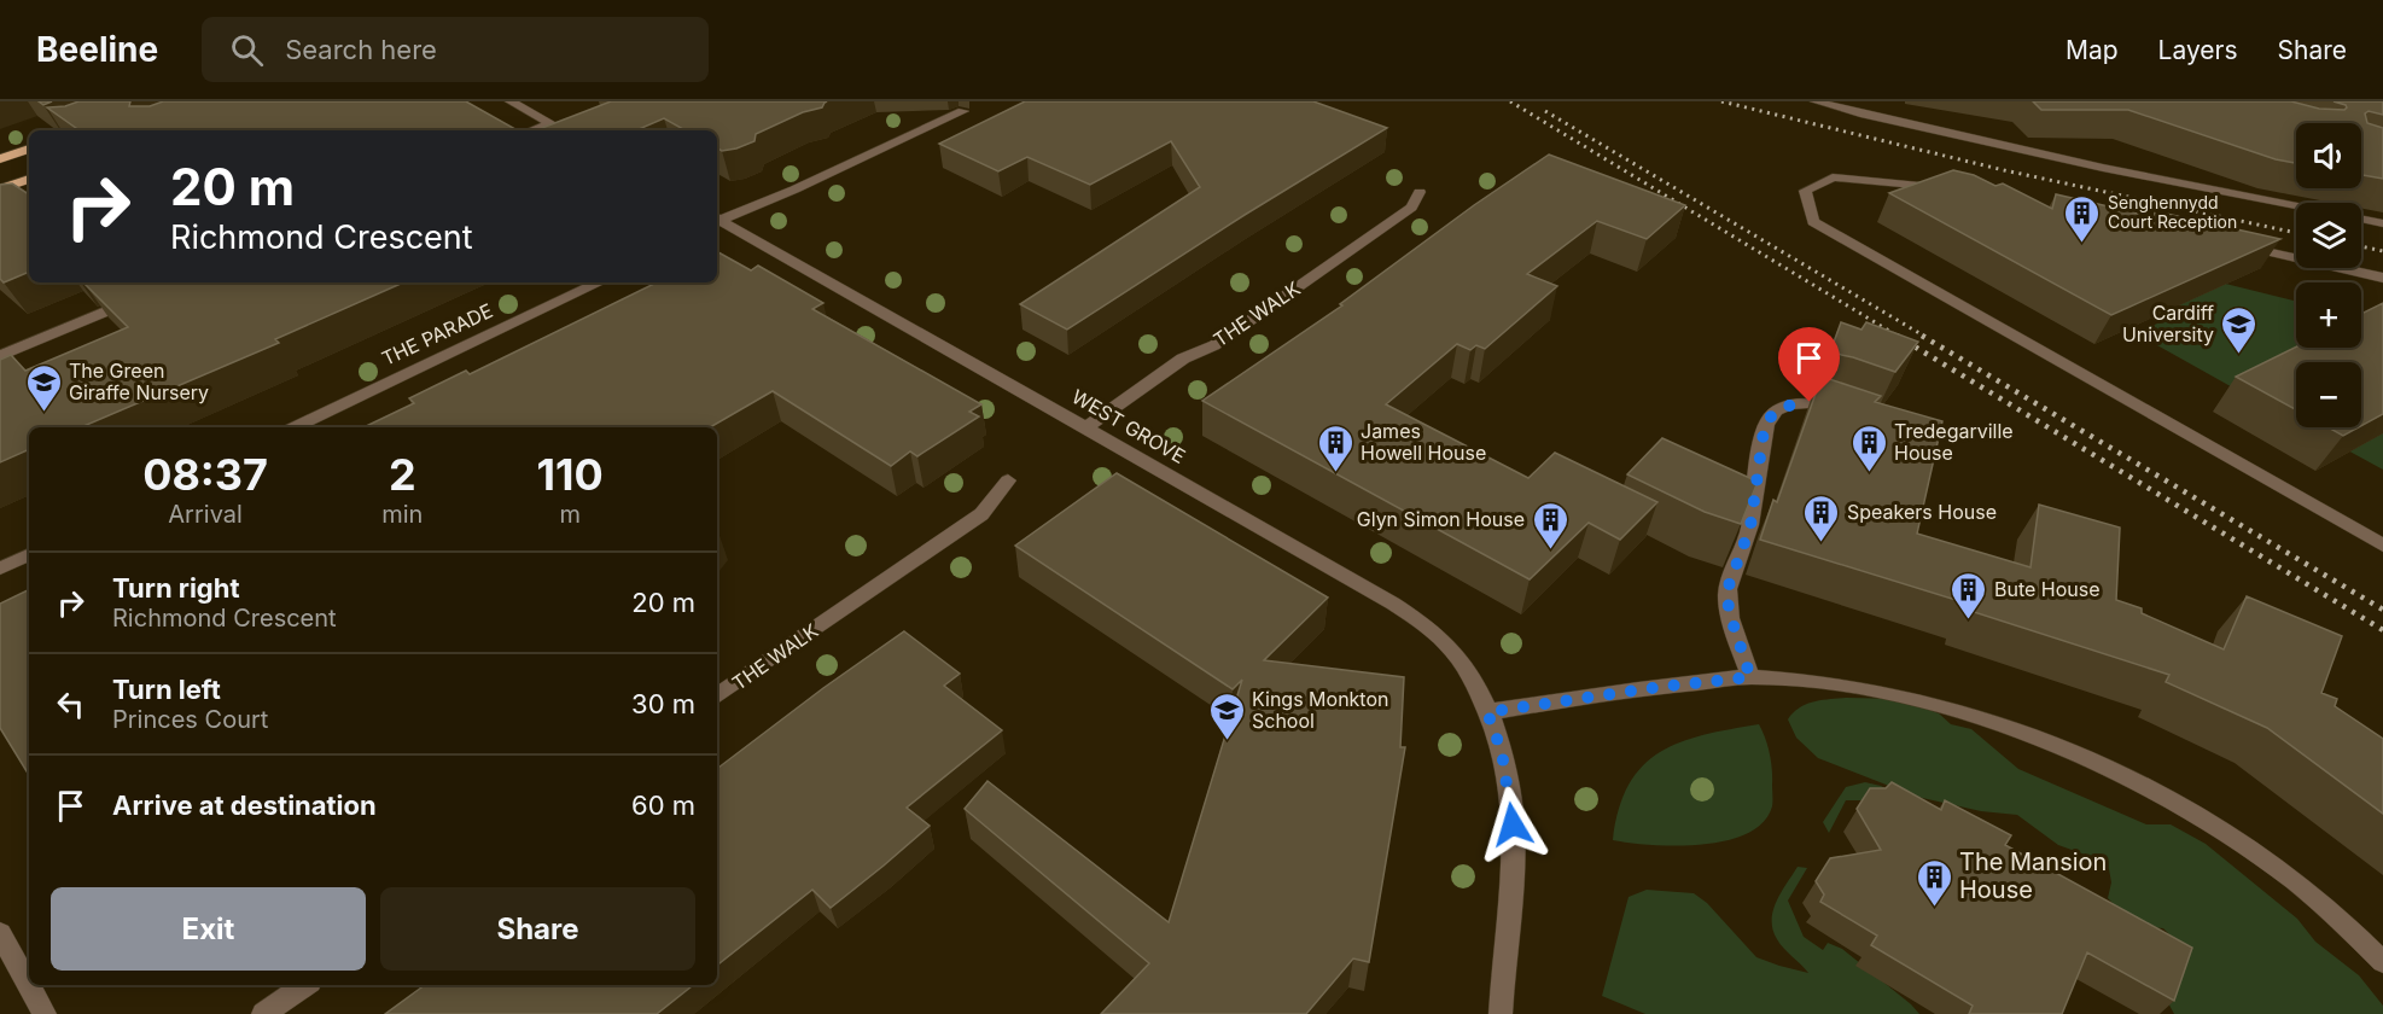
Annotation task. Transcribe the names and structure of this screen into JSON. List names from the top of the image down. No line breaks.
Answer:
{"streets":{"street":["THE WALK","THE PARADE","WEST GROVE"]},"crossings":[["THE WALK","WEST GROVE"]],"places":{"building":["Senghennydd Court Reception","James Howell House","Tredegarville House","Speakers House","Glyn Simon House","Bute House","The Mansion House"],"school or university":["Cardiff University","The Green Giraffe Nursery","Kings Monkton School"]},"page":{"header":"Beeline","search":"Search here","nav":["Map","Layers","Share"],"map_buttons":["+","−"],"turn":["20 m","Richmond Crescent"],"eta":["08:37","Arrival","2","min","110","m"],"list":[{"name":"Turn right","note":"Richmond Crescent","value":"20 m"},{"name":"Turn left","note":"Princes Court","value":"30 m"},{"name":"Arrive at destination","value":"60 m"}],"buttons":["Exit","Share"]}}
